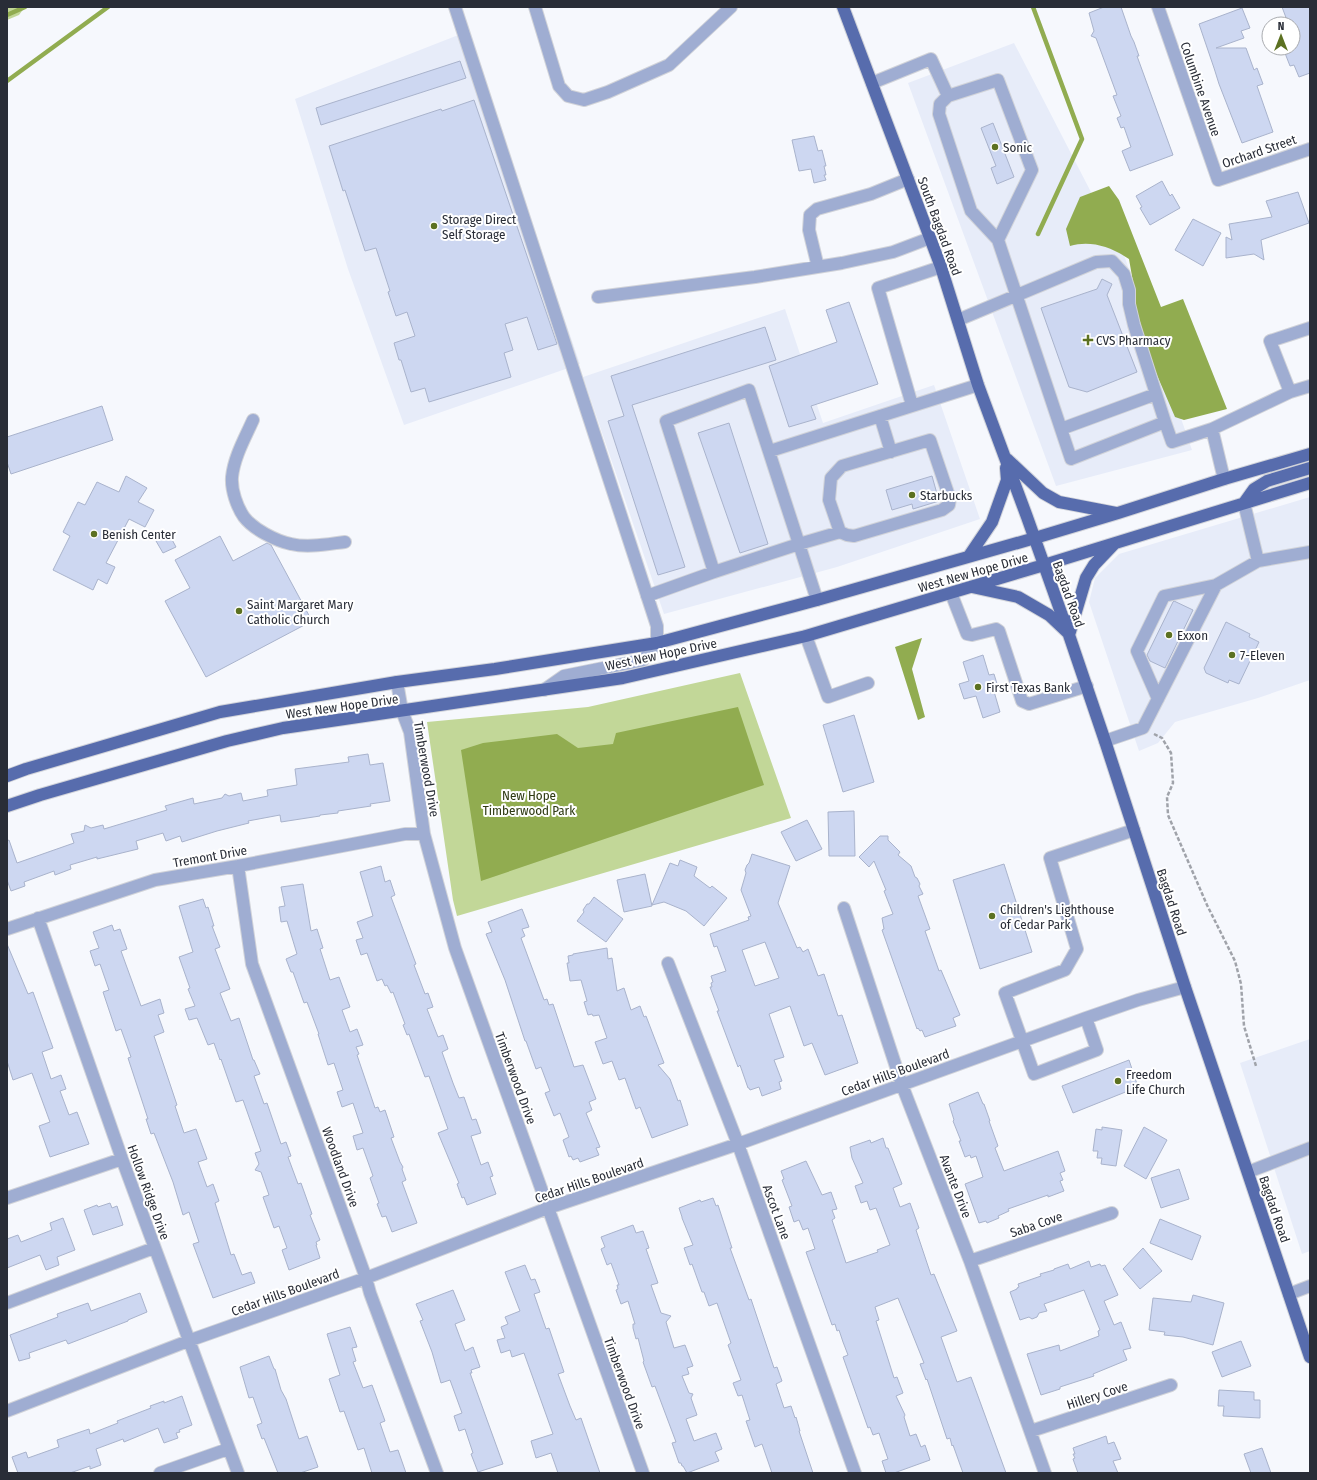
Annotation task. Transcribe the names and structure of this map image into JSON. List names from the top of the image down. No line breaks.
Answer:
{"streets":{"main road":["South Bagdad Road","West New Hope Drive","Bagdad Road"],"street":["Columbine Avenue","Orchard Street","Timberwood Drive","Tremont Drive","Cedar Hills Boulevard","Woodland Drive","Avante Drive","Hollow Ridge Drive","Ascot Lane","Saba Cove","Hillery Cove"]},"crossings":[["Columbine Avenue","Orchard Street"],["South Bagdad Road","Bagdad Road"],["West New Hope Drive","Bagdad Road"],["West New Hope Drive","Timberwood Drive"],["Bagdad Road","Cedar Hills Boulevard"],["Timberwood Drive","Tremont Drive"],["Timberwood Drive","Cedar Hills Boulevard"],["Tremont Drive","Woodland Drive"],["Tremont Drive","Hollow Ridge Drive"],["Cedar Hills Boulevard","Woodland Drive"],["Cedar Hills Boulevard","Avante Drive"],["Cedar Hills Boulevard","Hollow Ridge Drive"],["Cedar Hills Boulevard","Ascot Lane"],["Avante Drive","Saba Cove"],["Avante Drive","Hillery Cove"]],"parks":["New Hope Timberwood Park"],"places":{"other":["Sonic","Storage Direct Self Storage","Starbucks","Benish Center","Saint Margaret Mary Catholic Church","Exxon","7-Eleven","First Texas Bank","Children's Lighthouse of Cedar Park","Freedom Life Church"],"health":["CVS Pharmacy"]},"north":"top"}
